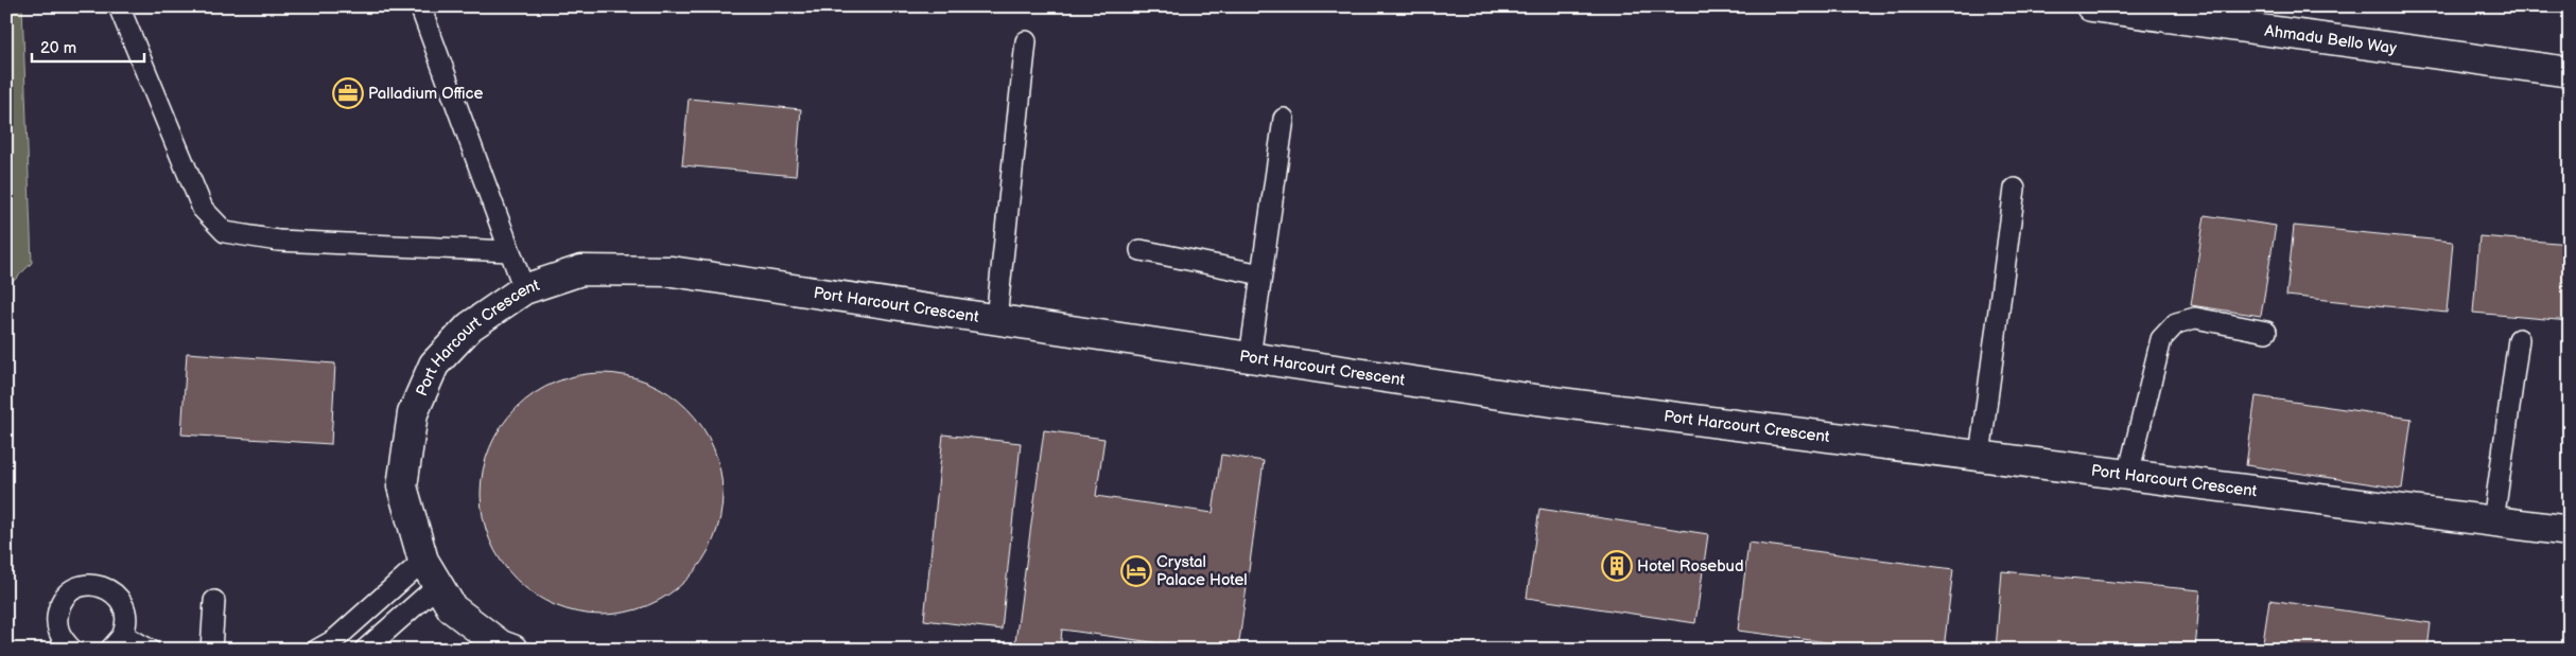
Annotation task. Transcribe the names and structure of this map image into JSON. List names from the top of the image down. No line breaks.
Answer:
{"streets":{"street":["Ahmadu Bello Way","Port Harcourt Crescent"]},"places":{"office":["Palladium Office"],"building":["Hotel Rosebud"],"hotel":["Crystal Palace Hotel"]},"scale_bar":"20 m"}
